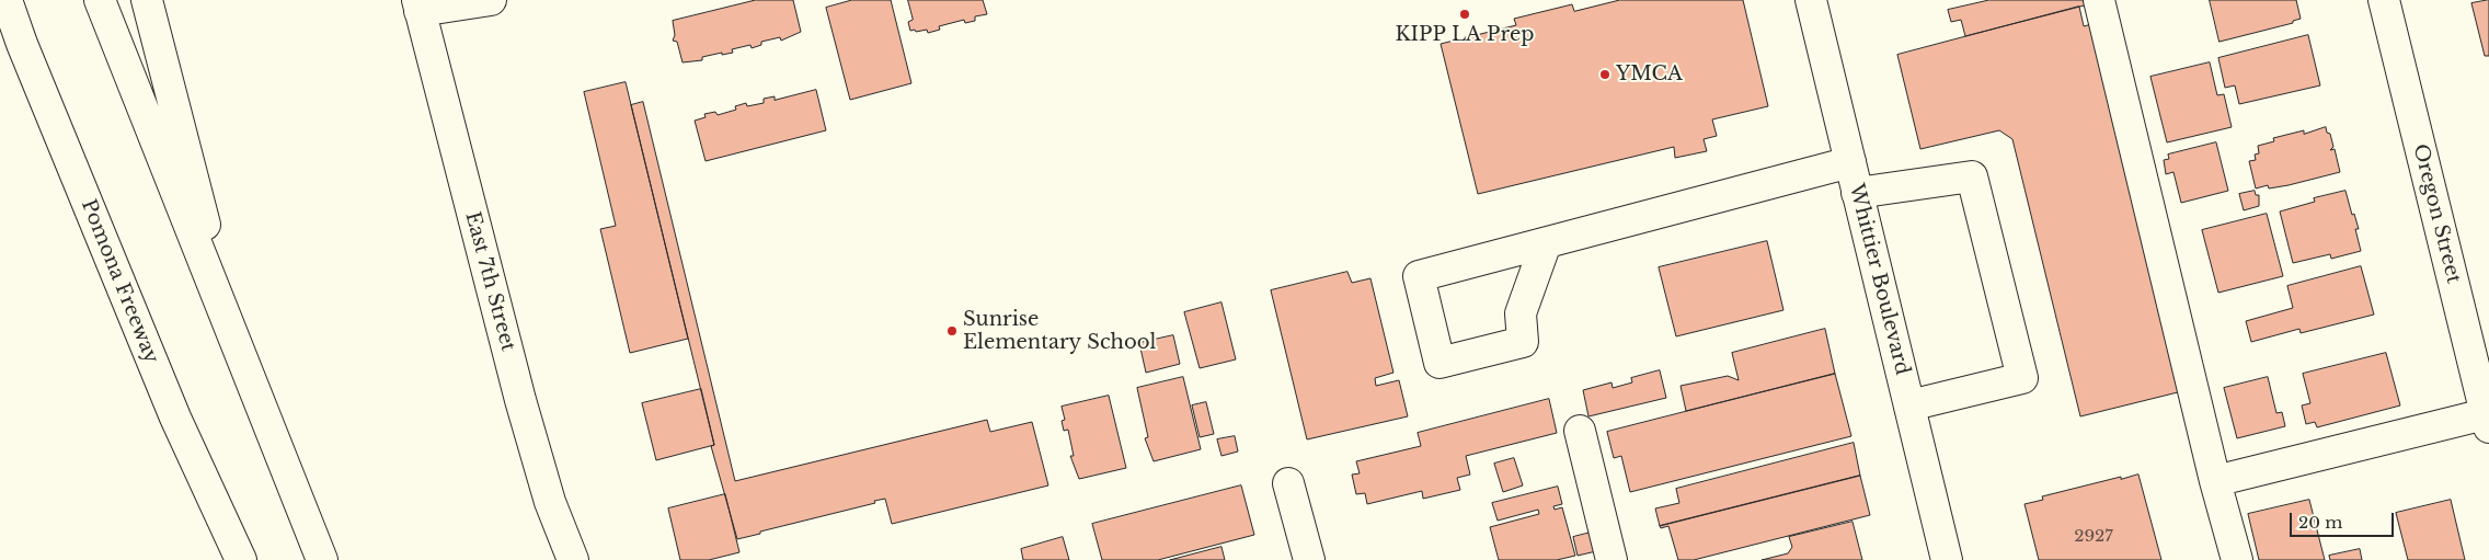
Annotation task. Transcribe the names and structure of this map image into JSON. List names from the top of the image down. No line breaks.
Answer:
{"streets":{"main road":["Oregon Street","Whittier Boulevard","Pomona Freeway","East 7th Street"]},"places":["KIPP LA Prep","YMCA","Sunrise Elementary School"],"house_numbers":["2927"],"scale_bar":"20 m"}
